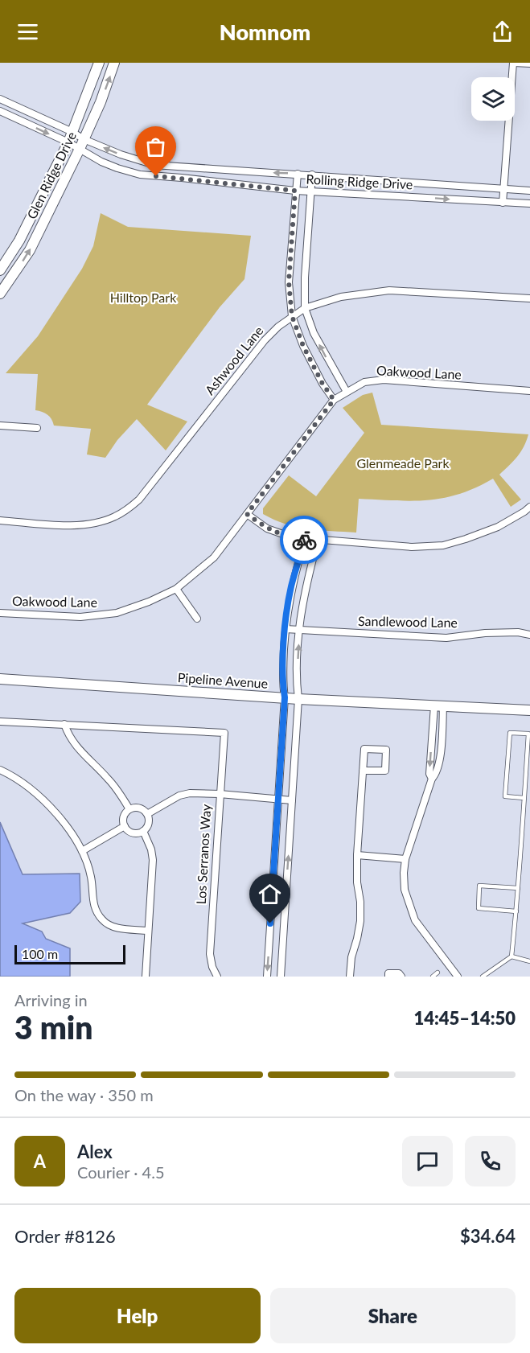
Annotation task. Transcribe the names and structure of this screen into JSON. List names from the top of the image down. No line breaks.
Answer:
{"streets":{"main road":["Glen Ridge Drive","Pipeline Avenue"],"street":["Rolling Ridge Drive","Ashwood Lane","Oakwood Lane","Sandlewood Lane","Los Serranos Way"]},"crossings":[["Glen Ridge Drive","Rolling Ridge Drive"]],"parks":["Hilltop Park","Glenmeade Park"],"scale_bar":"100 m","page":{"header":"Nomnom","scale":"100 m","heading":["3 min","Arriving in","14:45–14:50"],"panel":["Alex","Courier · 4.5","Order #8126","$34.64"],"bar":"On the way · 350 m","round":"A","buttons":["Help","Share"]}}
